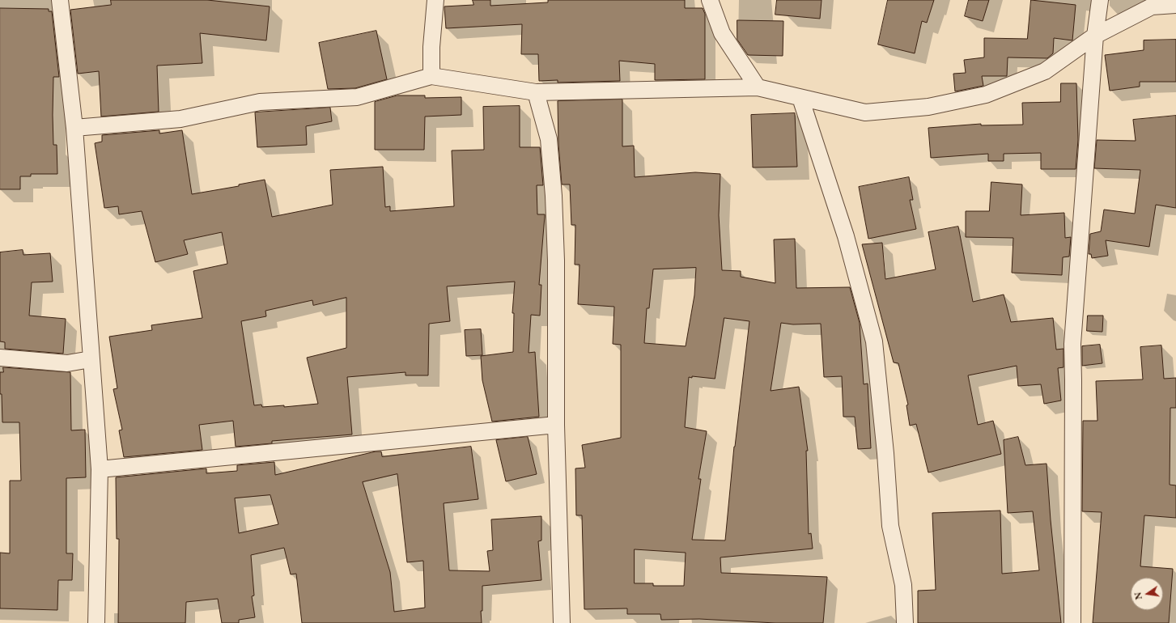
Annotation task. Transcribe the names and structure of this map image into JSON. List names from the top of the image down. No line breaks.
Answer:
{"north":"left"}
